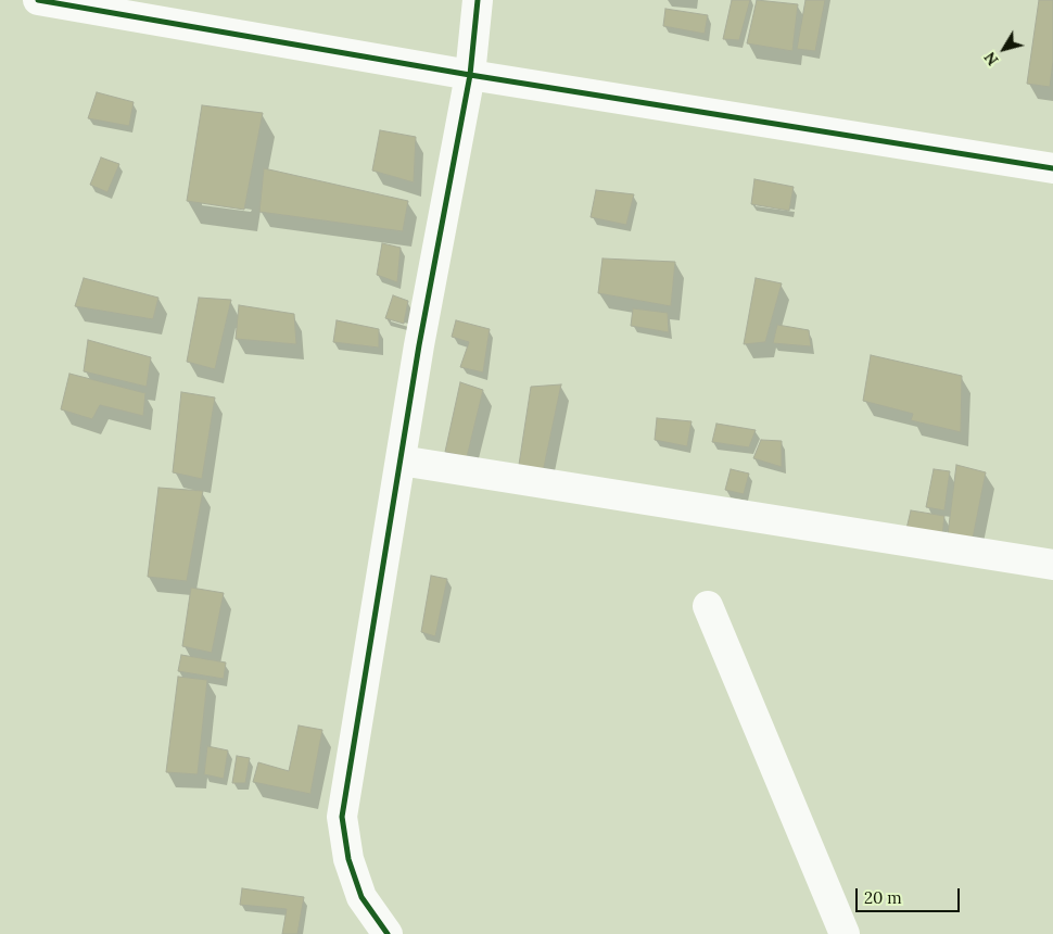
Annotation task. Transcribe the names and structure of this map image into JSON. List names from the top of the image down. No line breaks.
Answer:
{"scale_bar":"20 m","north":"bottom left"}
